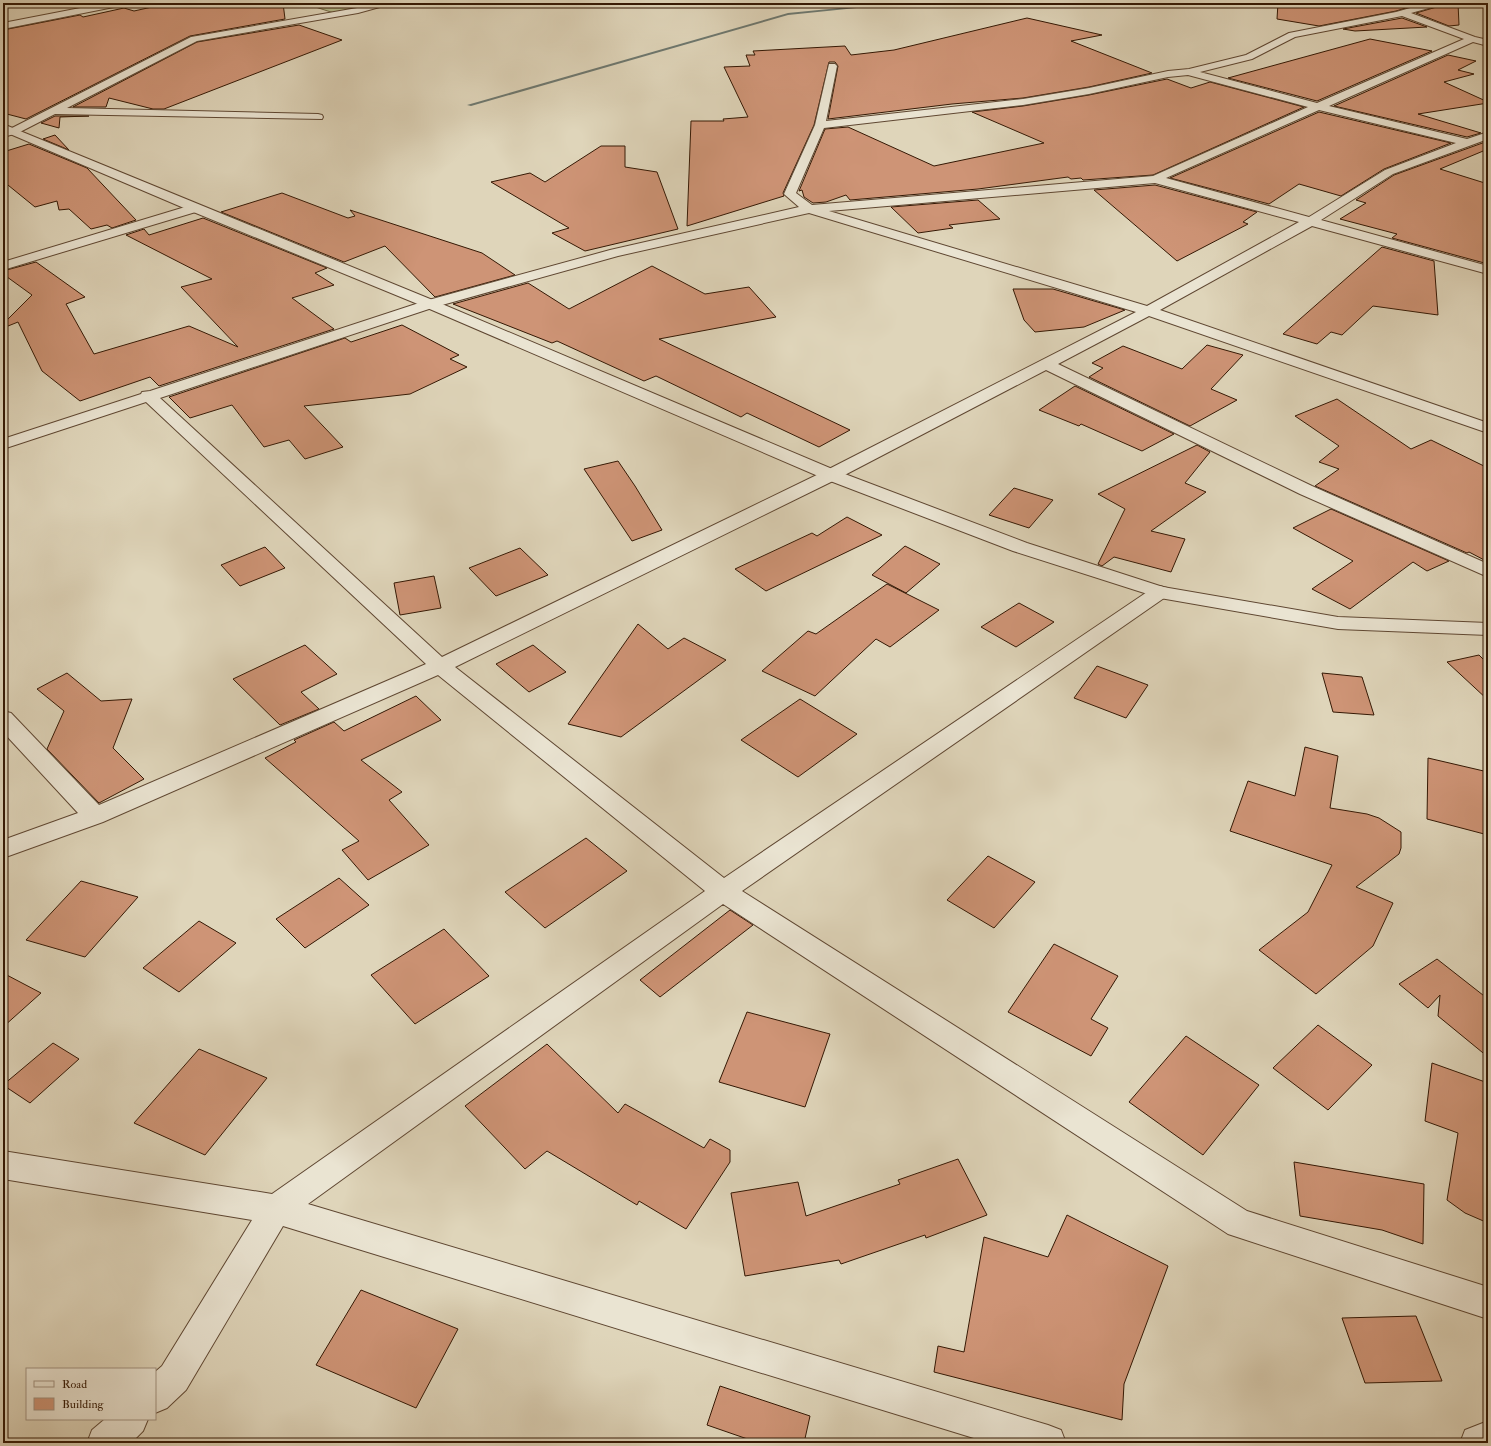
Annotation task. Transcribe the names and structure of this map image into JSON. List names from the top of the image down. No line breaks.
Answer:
{"legend":["Road","Building"]}
